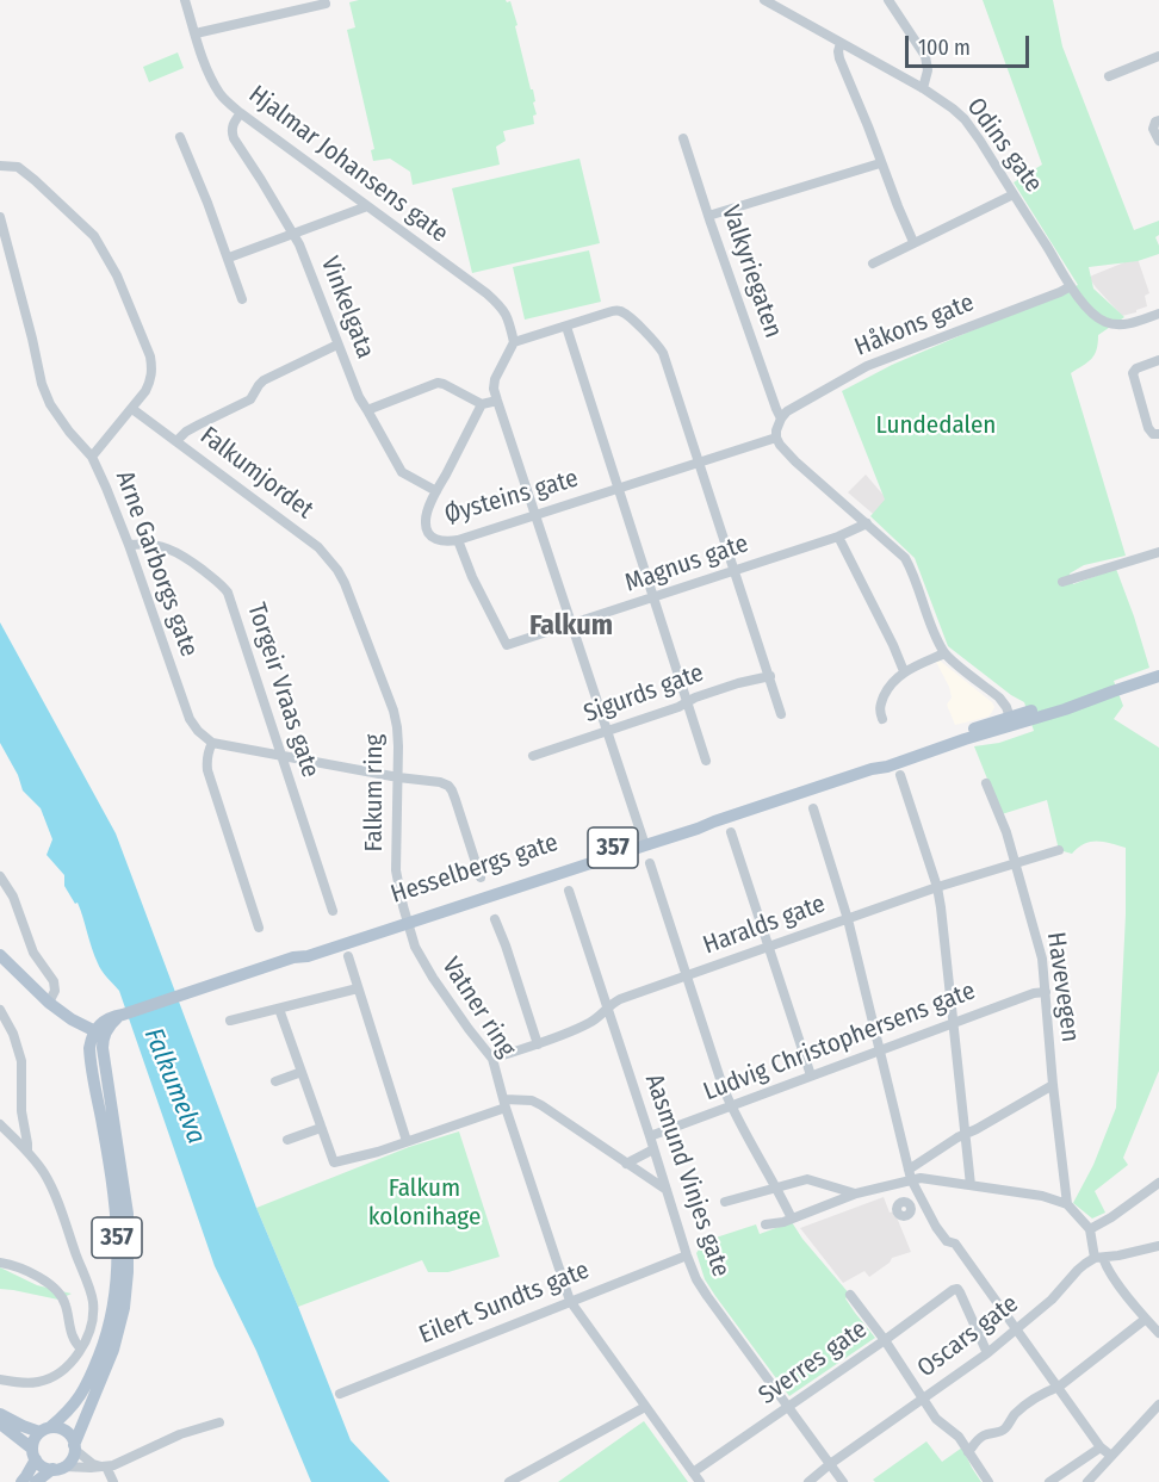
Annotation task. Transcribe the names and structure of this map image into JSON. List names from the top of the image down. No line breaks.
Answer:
{"streets":{"main road":["357","Hesselbergs gate"],"street":["Odins gate","Hjalmar Johansens gate","Valkyriegaten","Vinkelgata","Håkons gate","Falkumjordet","Øysteins gate","Arne Garborgs gate","Magnus gate","Torgeir Vraas gate","Sigurds gate","Falkum ring","Haralds gate","Havevegen","Vatner ring","Ludvig Christophersens gate","Aasmund Vinjes gate","Eilert Sundts gate","Oscars gate","Sverres gate"]},"crossings":[["Odins gate","Håkons gate"],["Hjalmar Johansens gate","Vinkelgata"],["Valkyriegaten","Håkons gate"],["Vinkelgata","Øysteins gate"],["Falkumjordet","Falkum ring"],["Øysteins gate","Magnus gate"],["Arne Garborgs gate","Torgeir Vraas gate"],["Falkum ring","Hesselbergs gate"],["Falkum ring","Vatner ring"],["357","Hesselbergs gate"],["Hesselbergs gate","Vatner ring"],["Haralds gate","Havevegen"],["Haralds gate","Vatner ring"],["Haralds gate","Aasmund Vinjes gate"],["Havevegen","Ludvig Christophersens gate"],["Vatner ring","Eilert Sundts gate"],["Vatner ring","Sverres gate"],["Ludvig Christophersens gate","Aasmund Vinjes gate"],["Aasmund Vinjes gate","Eilert Sundts gate"],["Aasmund Vinjes gate","Oscars gate"],["Aasmund Vinjes gate","Sverres gate"],["Oscars gate","Sverres gate"]],"districts":["Falkum"],"water":["Falkumelva"],"parks":["Lundedalen","Falkum kolonihage"],"scale_bar":"100 m"}
